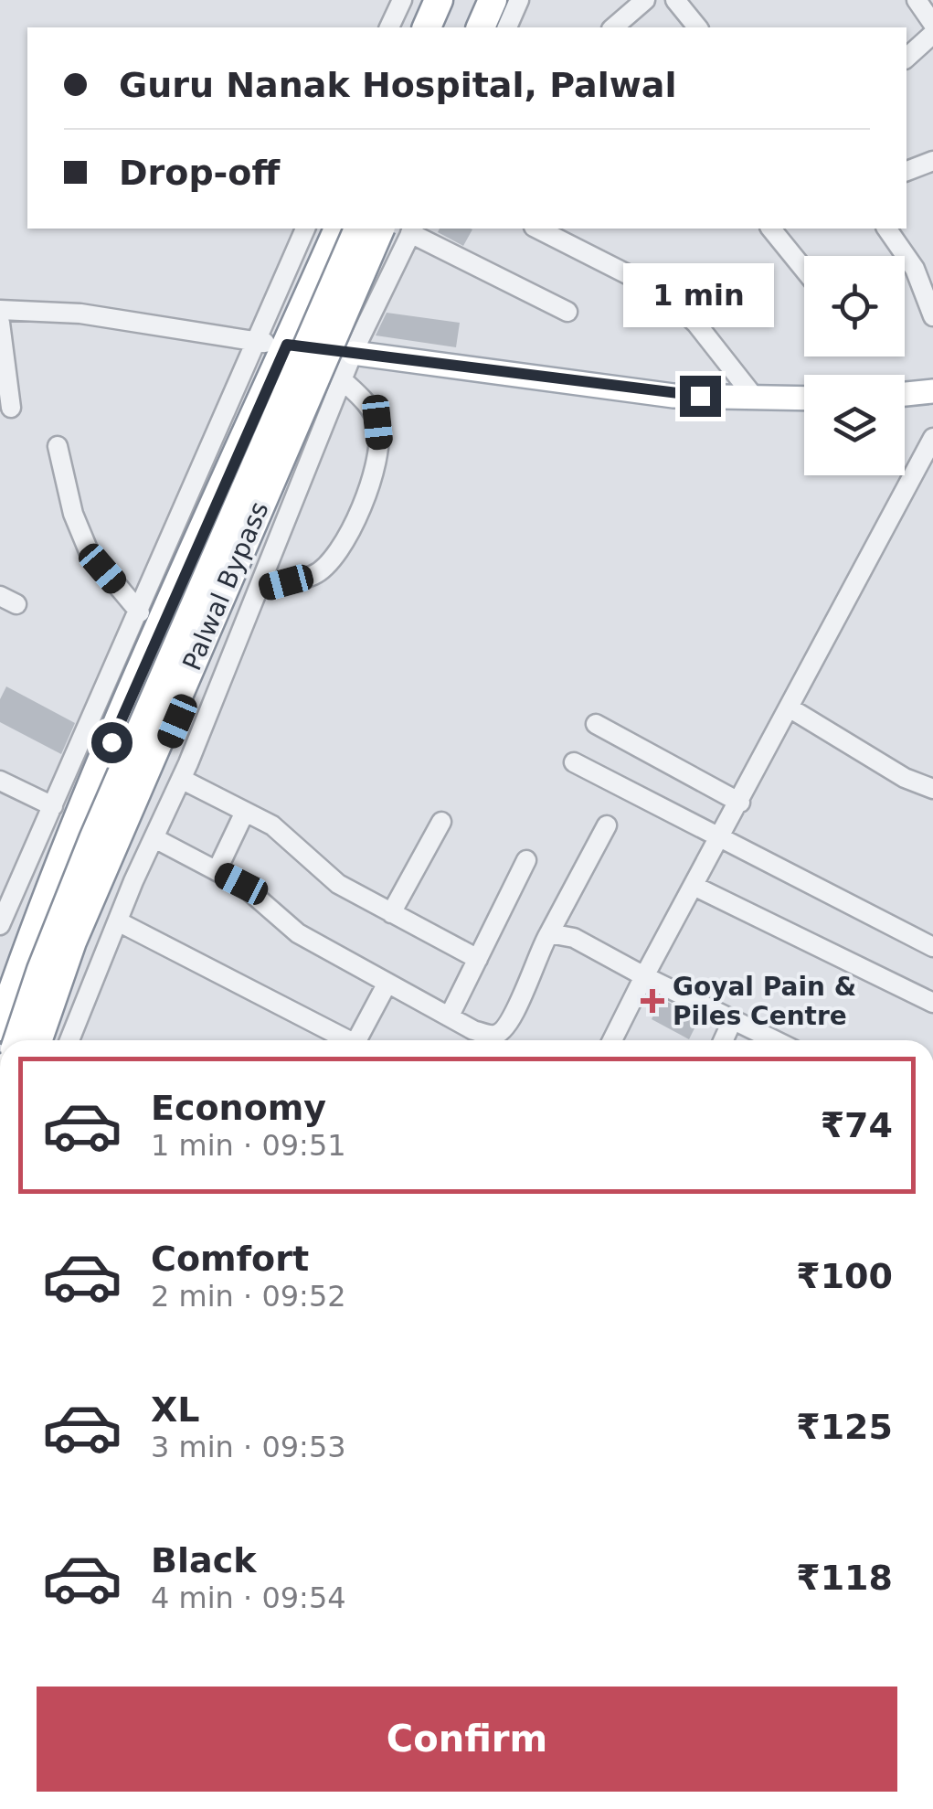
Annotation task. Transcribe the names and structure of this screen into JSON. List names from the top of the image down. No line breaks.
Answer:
{"streets":{"highway":["Palwal Bypass"]},"places":{"health":["Goyal Pain & Piles Centre"]},"page":{"banner":["Guru Nanak Hospital, Palwal","Drop-off"],"bubble":"1 min","list":[{"name":"Economy","note":"1 min · 09:51","value":"₹74"},{"name":"Comfort","note":"2 min · 09:52","value":"₹100"},{"name":"XL","note":"3 min · 09:53","value":"₹125"},{"name":"Black","note":"4 min · 09:54","value":"₹118"}],"buttons":"Confirm"}}
